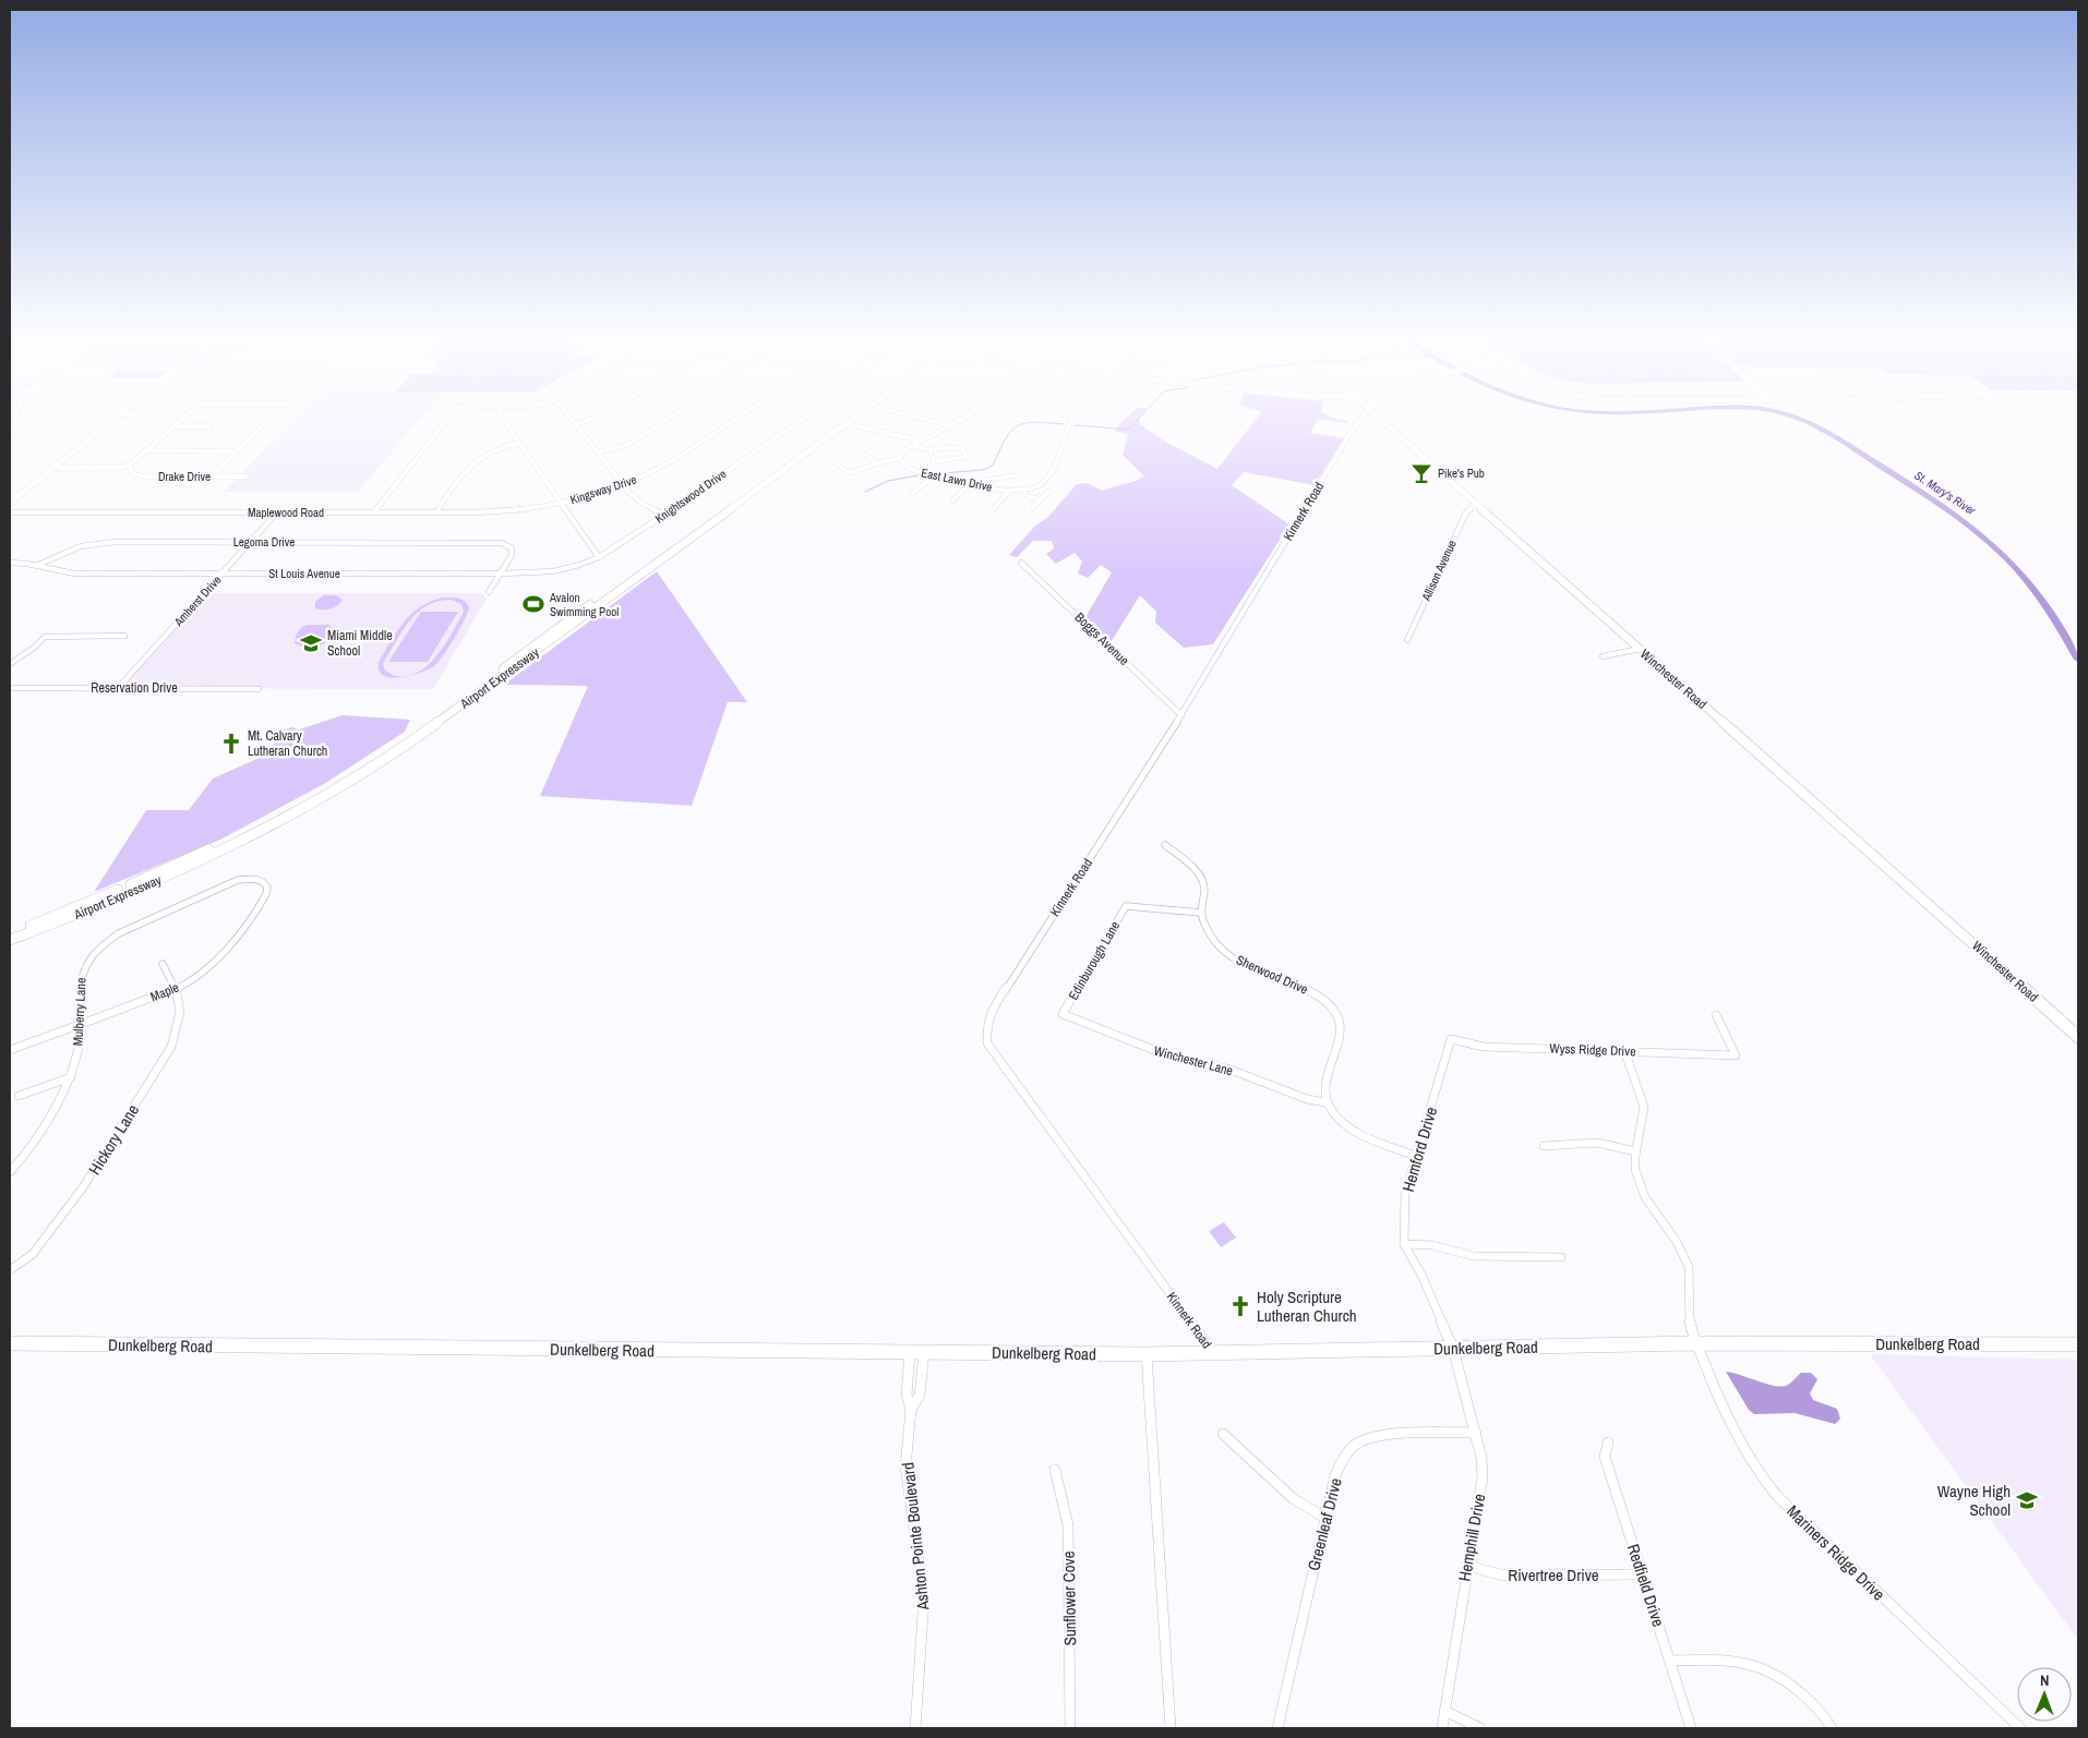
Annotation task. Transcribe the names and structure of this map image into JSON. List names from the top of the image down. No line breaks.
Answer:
{"streets":{"main road":["Airport Expressway","Winchester Road","Dunkelberg Road"],"street":["Drake Drive","East Lawn Drive","Kingsway Drive","Knightswood Drive","Kinnerk Road","Maplewood Road","Legoma Drive","Allison Avenue","St Louis Avenue","Amherst Drive","Boggs Avenue","Reservation Drive","Edinburough Lane","Sherwood Drive","Maple","Mulberry Lane","Wyss Ridge Drive","Winchester Lane","Hickory Lane","Hemford Drive","Greenleaf Drive","Ashton Pointe Boulevard","Hemphill Drive","Mariners Ridge Drive","Rivertree Drive","Redfield Drive","Sunflower Cove"]},"crossings":[["Kingsway Drive","Maplewood Road"],["Knightswood Drive","St Louis Avenue"],["Kinnerk Road","Boggs Avenue"],["Kinnerk Road","Dunkelberg Road"],["Maplewood Road","Amherst Drive"],["Legoma Drive","St Louis Avenue"],["Legoma Drive","Amherst Drive"],["Allison Avenue","Winchester Road"],["St Louis Avenue","Amherst Drive"],["Amherst Drive","Reservation Drive"],["Edinburough Lane","Sherwood Drive"],["Edinburough Lane","Winchester Lane"],["Sherwood Drive","Winchester Lane"],["Maple","Mulberry Lane"],["Maple","Hickory Lane"],["Wyss Ridge Drive","Hemford Drive"],["Wyss Ridge Drive","Mariners Ridge Drive"],["Hemford Drive","Dunkelberg Road"],["Hemford Drive","Hemphill Drive"],["Dunkelberg Road","Ashton Pointe Boulevard"],["Dunkelberg Road","Hemphill Drive"],["Dunkelberg Road","Mariners Ridge Drive"],["Greenleaf Drive","Hemphill Drive"],["Hemphill Drive","Rivertree Drive"],["Rivertree Drive","Redfield Drive"]],"water":["St. Mary's River"],"places":{"bar":["Pike's Pub"],"sports":["Avalon Swimming Pool"],"school or university":["Miami Middle School","Wayne High School"],"church":["Mt. Calvary Lutheran Church","Holy Scripture Lutheran Church"]},"north":"top"}
